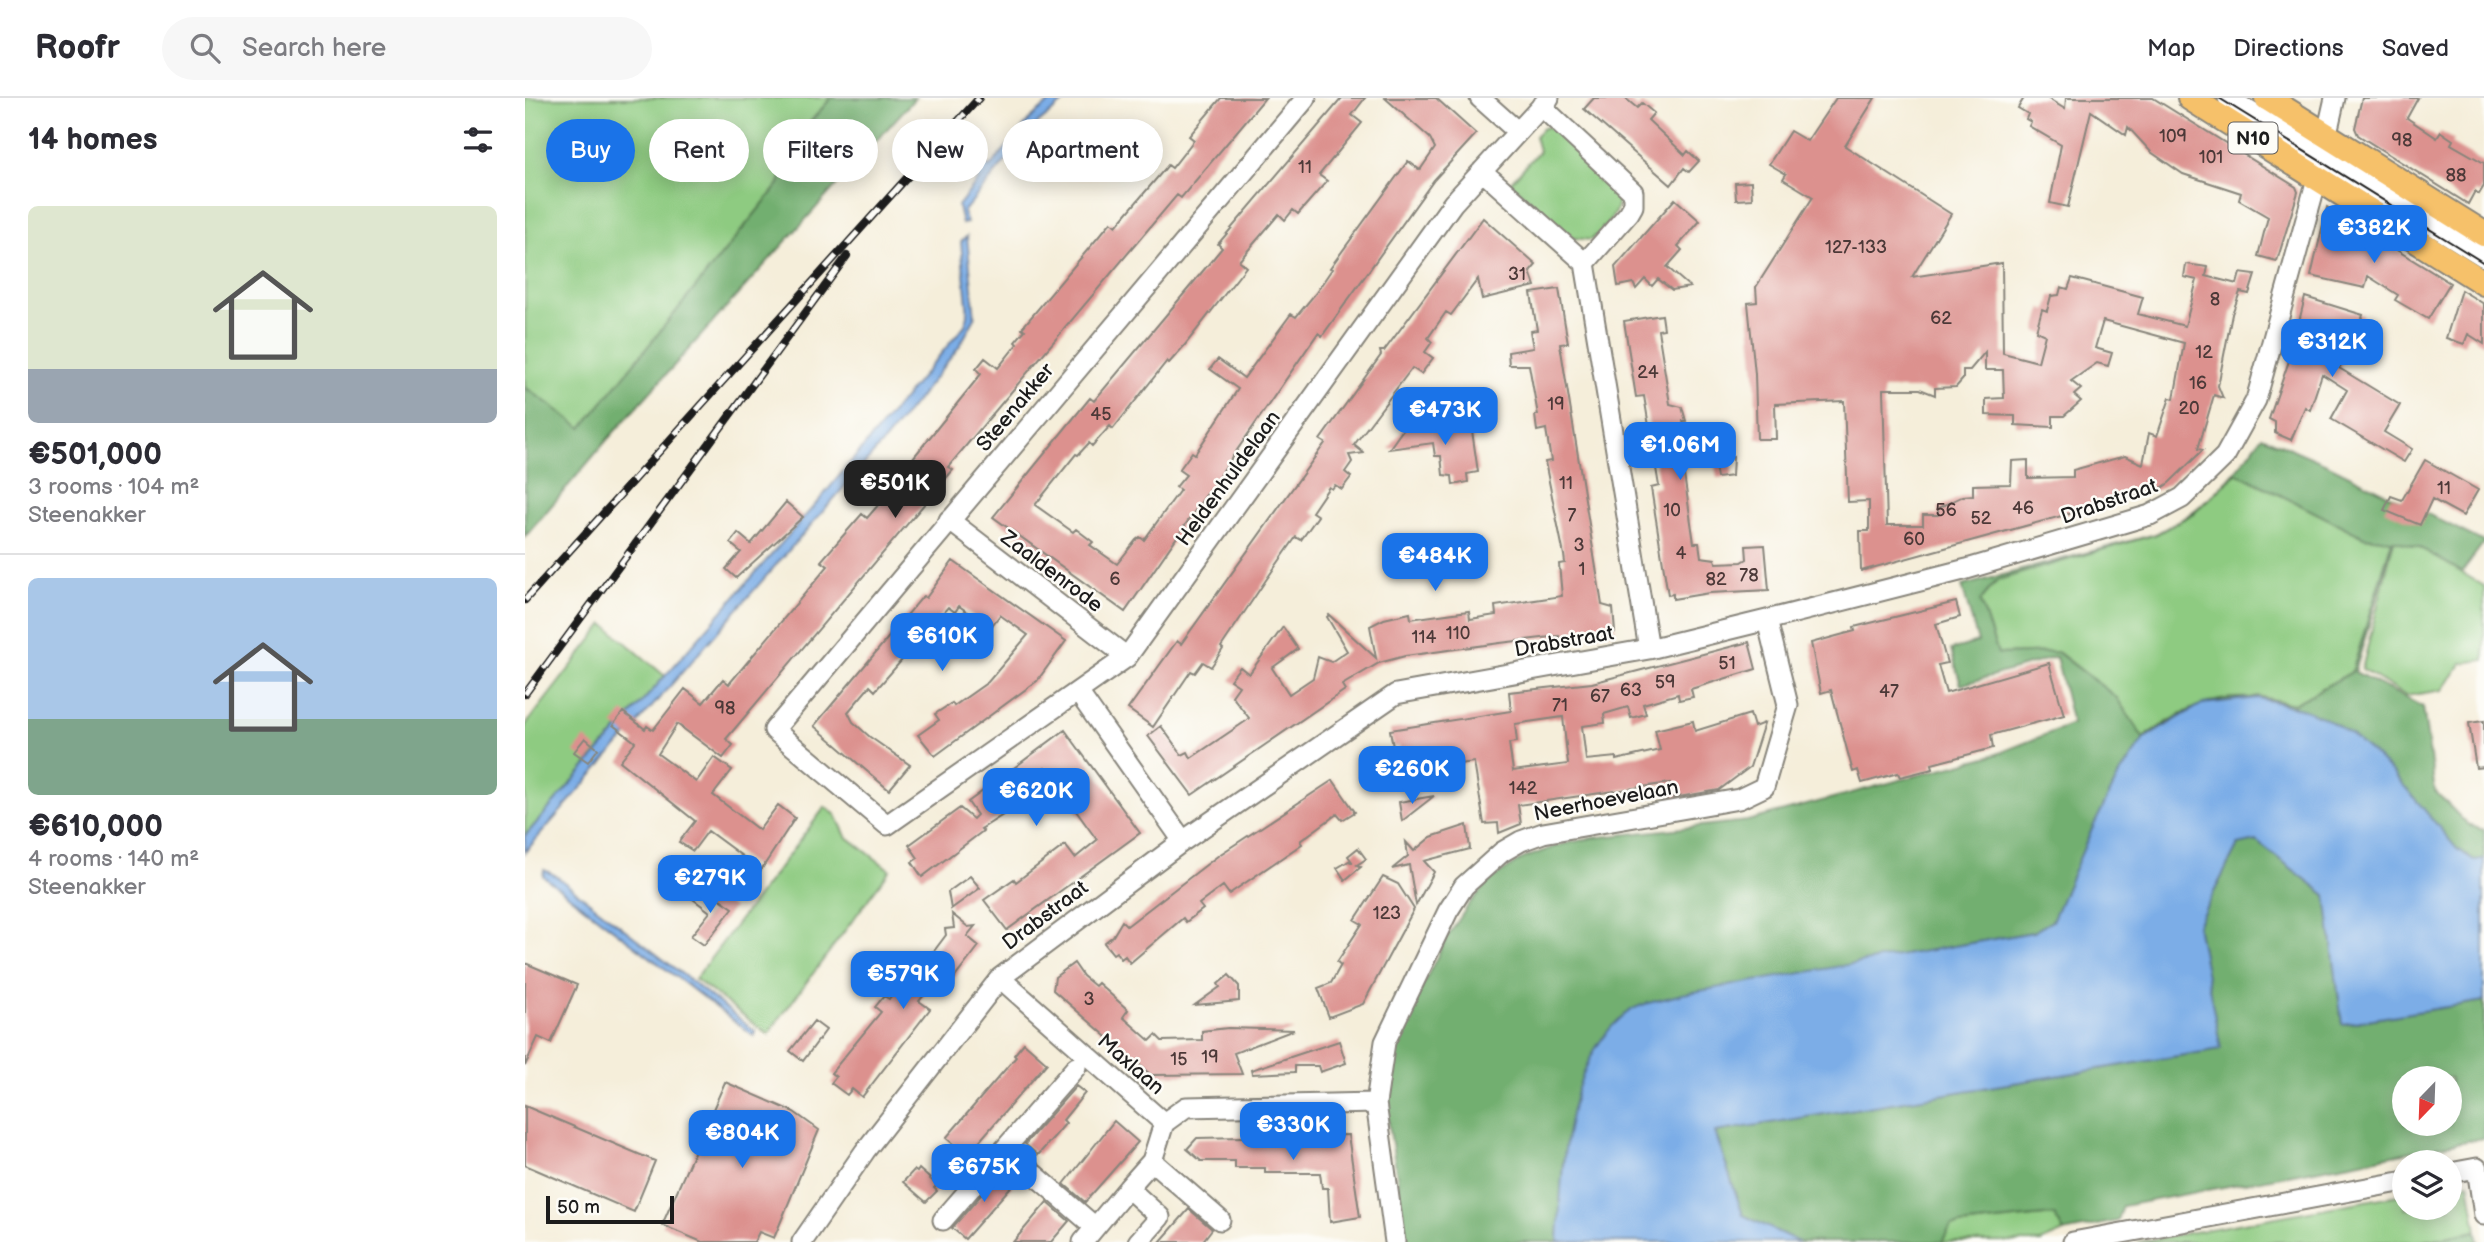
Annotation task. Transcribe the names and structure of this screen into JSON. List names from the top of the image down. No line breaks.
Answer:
{"streets":{"main road":["N10"],"street":["Steenakker","Heldenhuldelaan","Drabstraat","Zaaldenrode","Neerhoevelaan","Maxlaan"]},"crossings":[["N10","Drabstraat"],["Steenakker","Heldenhuldelaan"],["Steenakker","Zaaldenrode"],["Heldenhuldelaan","Zaaldenrode"],["Drabstraat","Neerhoevelaan"],["Drabstraat","Maxlaan"],["Neerhoevelaan","Maxlaan"]],"house_numbers":["109","98","101","11","88","127-133","31","8","62","12","24","16","19","20","45","11","11","46","10","56","7","52","60","3","4","1","78","6","82","110","114","51","59","63","47","67","71","98","142","123","3","19","15"],"scale_bar":"50 m","north":"bottom left","page":{"header":"Roofr","search":"Search here","nav":["Map","Directions","Saved"],"heading":"14 homes","chip":["Buy","Rent","Filters","New","Apartment"],"list":[{"name":"€501,000","note":"3 rooms · 104 m² · Steenakker"},{"name":"€610,000","note":"4 rooms · 140 m² · Steenakker"}],"price":["€382K","€312K","€473K","€1.06M","€501K","€484K","€610K","€260K","€620K","€279K","€579K","€330K","€804K","€675K"],"scale":"50 m"}}
